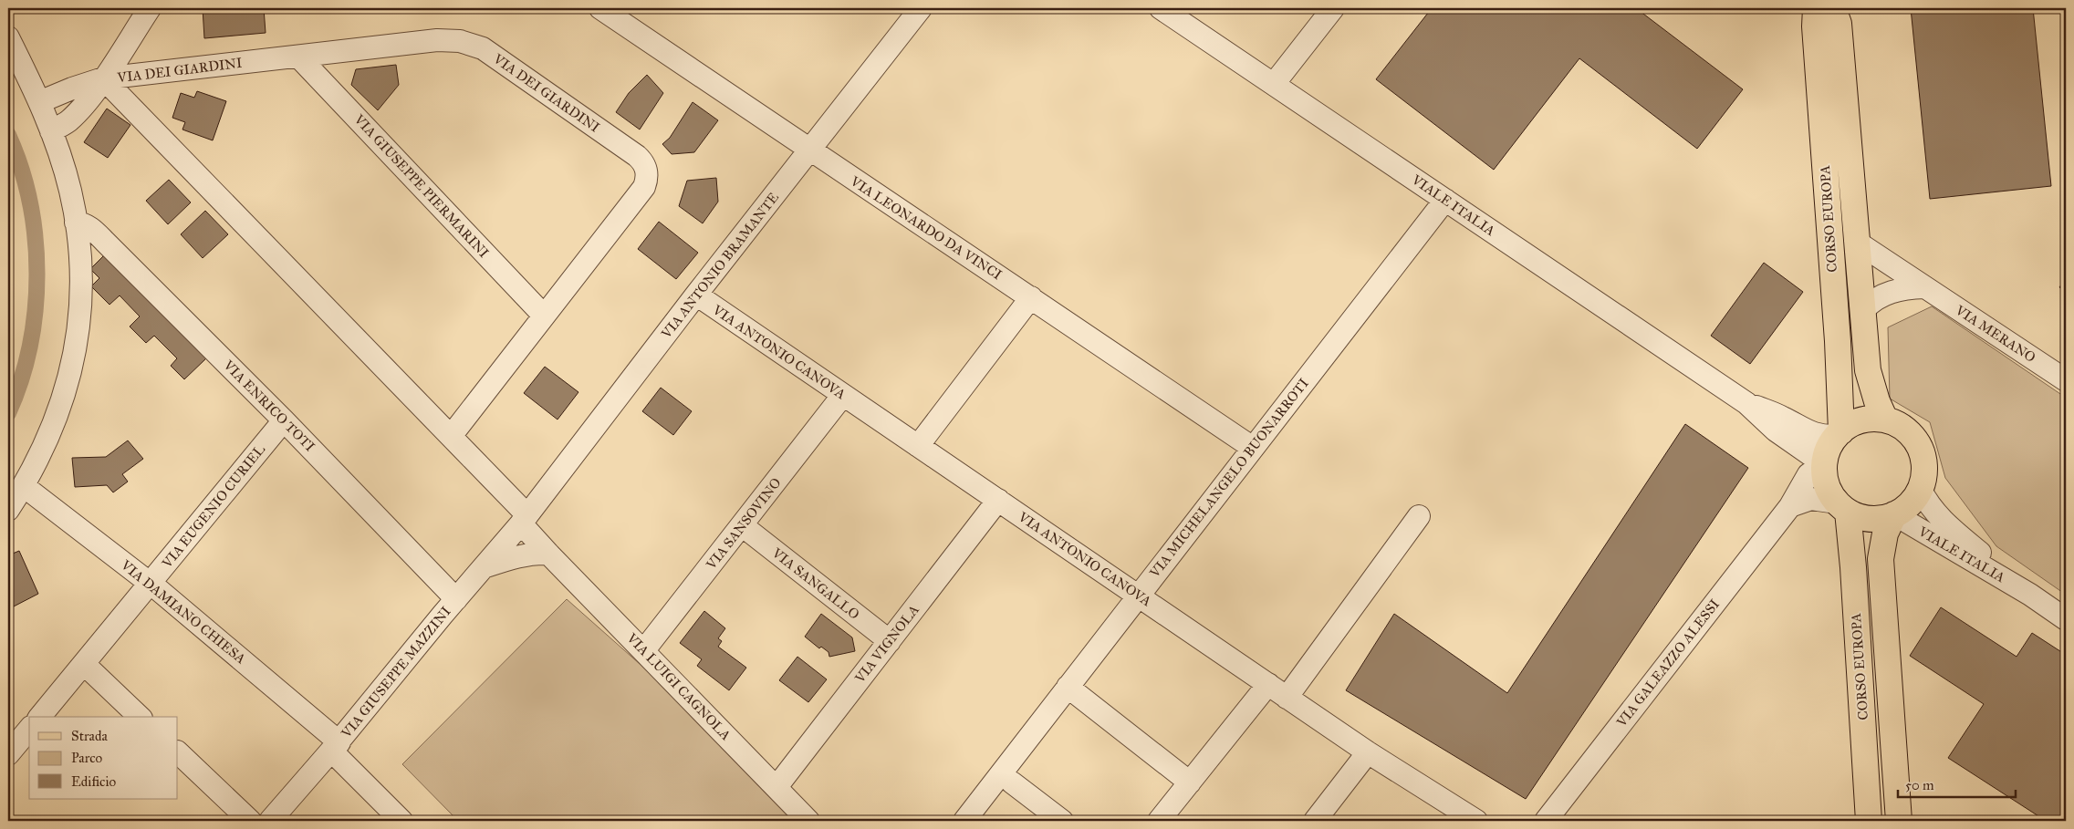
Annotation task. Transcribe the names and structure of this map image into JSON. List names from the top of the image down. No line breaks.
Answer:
{"streets":{"main road":["CORSO EUROPA"],"street":["VIA DEI GIARDINI","VIA GIUSEPPE PIERMARINI","VIALE ITALIA","VIA LEONARDO DA VINCI","VIA ANTONIO BRAMANTE","VIA MERANO","VIA ANTONIO CANOVA","VIA ENRICO TOTI","VIA MICHELANGELO BUONARROTI","VIA EUGENIO CURIEL","VIA SANSOVINO","VIA SANGALLO","VIA DAMIANO CHIESA","VIA VIGNOLA","VIA GALEAZZO ALESSI","VIA GIUSEPPE MAZZINI","VIA LUIGI CAGNOLA"]},"crossings":[["VIA DEI GIARDINI","VIA GIUSEPPE PIERMARINI"],["VIA DEI GIARDINI","VIA LUIGI CAGNOLA"],["VIALE ITALIA","CORSO EUROPA"],["VIALE ITALIA","VIA MICHELANGELO BUONARROTI"],["VIALE ITALIA","VIA GALEAZZO ALESSI"],["CORSO EUROPA","VIA MERANO"],["CORSO EUROPA","VIA GALEAZZO ALESSI"],["VIA LEONARDO DA VINCI","VIA ANTONIO BRAMANTE"],["VIA LEONARDO DA VINCI","VIA MICHELANGELO BUONARROTI"],["VIA ANTONIO BRAMANTE","VIA ANTONIO CANOVA"],["VIA ANTONIO BRAMANTE","VIA GIUSEPPE MAZZINI"],["VIA ANTONIO BRAMANTE","VIA LUIGI CAGNOLA"],["VIA ANTONIO CANOVA","VIA MICHELANGELO BUONARROTI"],["VIA ANTONIO CANOVA","VIA SANSOVINO"],["VIA ANTONIO CANOVA","VIA VIGNOLA"],["VIA ENRICO TOTI","VIA EUGENIO CURIEL"],["VIA ENRICO TOTI","VIA GIUSEPPE MAZZINI"],["VIA EUGENIO CURIEL","VIA DAMIANO CHIESA"],["VIA SANSOVINO","VIA SANGALLO"],["VIA SANSOVINO","VIA LUIGI CAGNOLA"],["VIA SANGALLO","VIA VIGNOLA"],["VIA DAMIANO CHIESA","VIA GIUSEPPE MAZZINI"],["VIA VIGNOLA","VIA LUIGI CAGNOLA"],["VIA GIUSEPPE MAZZINI","VIA LUIGI CAGNOLA"]],"legend":["Strada","Parco","Edificio"],"scale_bar":"50 m"}
